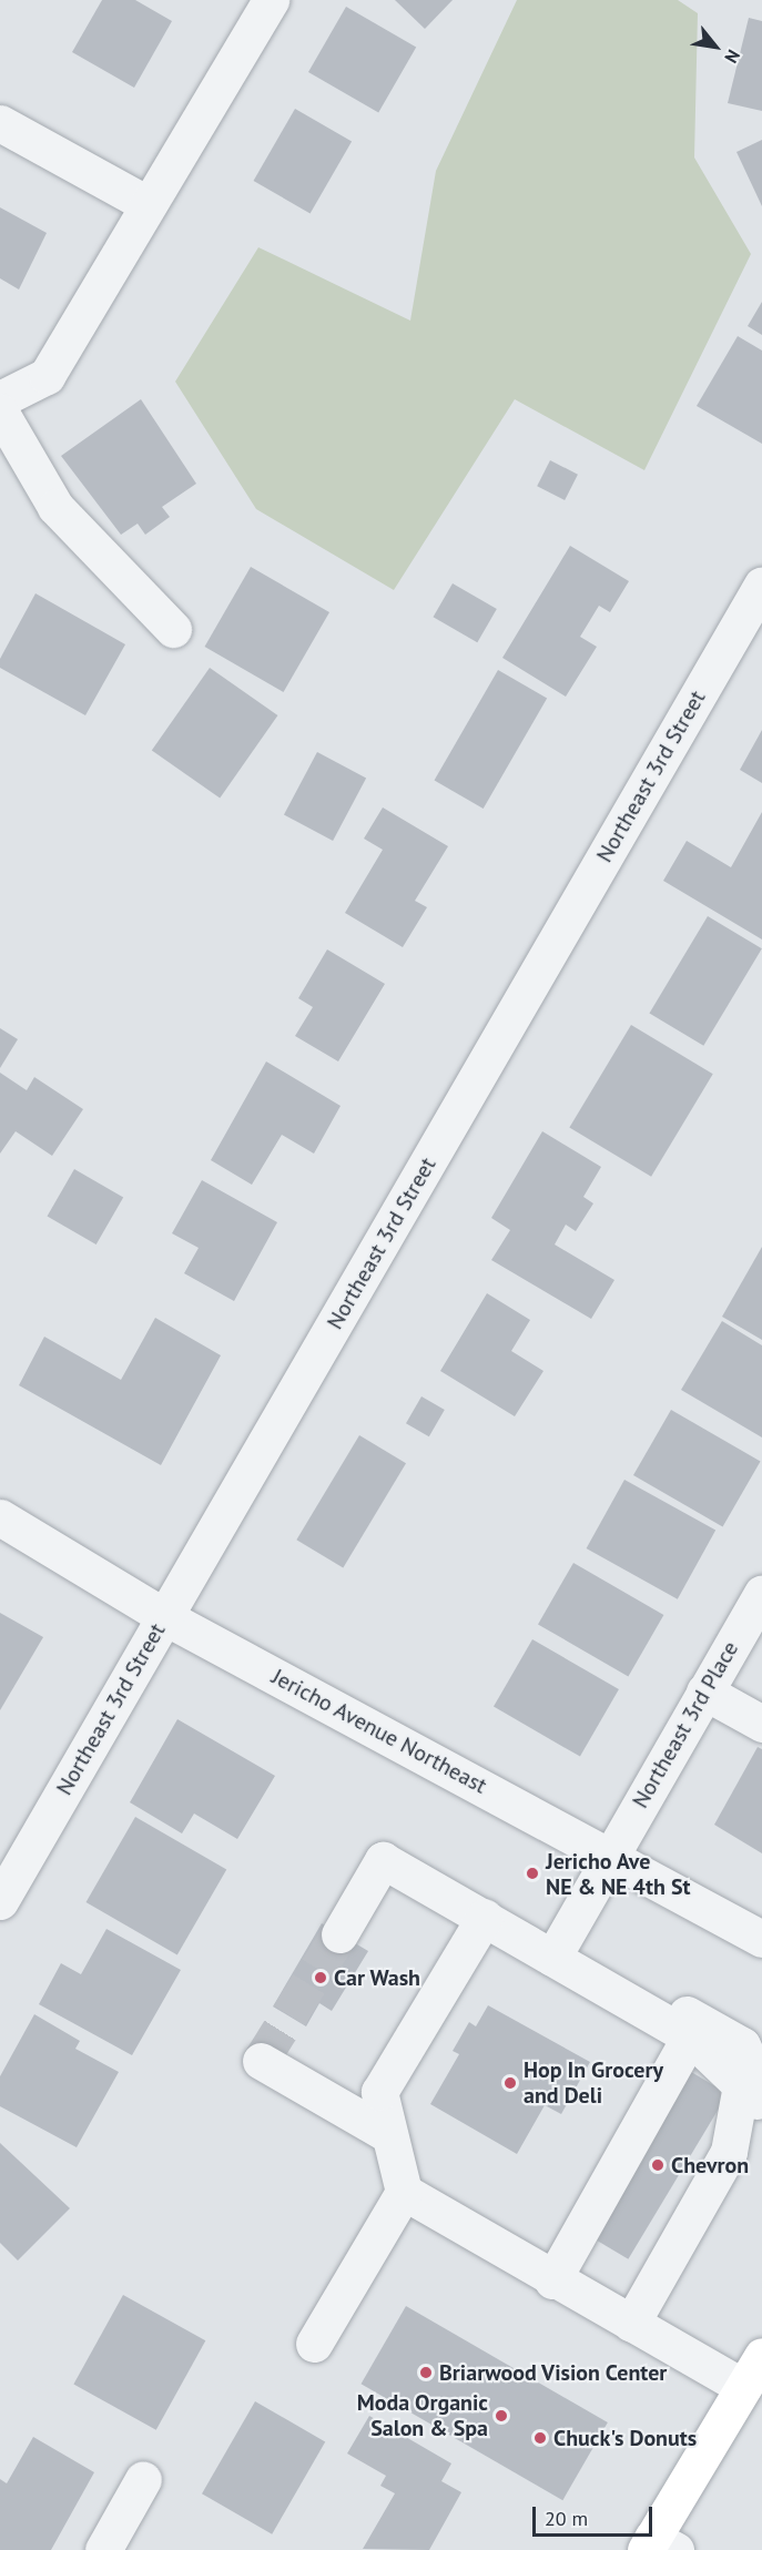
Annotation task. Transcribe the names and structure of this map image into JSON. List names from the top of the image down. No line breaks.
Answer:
{"streets":{"street":["Northeast 3rd Street","Northeast 3rd Place","Jericho Avenue Northeast"]},"crossings":[["Northeast 3rd Street","Jericho Avenue Northeast"],["Northeast 3rd Place","Jericho Avenue Northeast"]],"places":["Jericho Ave NE & NE 4th St","Car Wash","Hop In Grocery and Deli","Chevron","Briarwood Vision Center","Moda Organic Salon & Spa","Chuck's Donuts"],"scale_bar":"20 m","north":"bottom right"}
